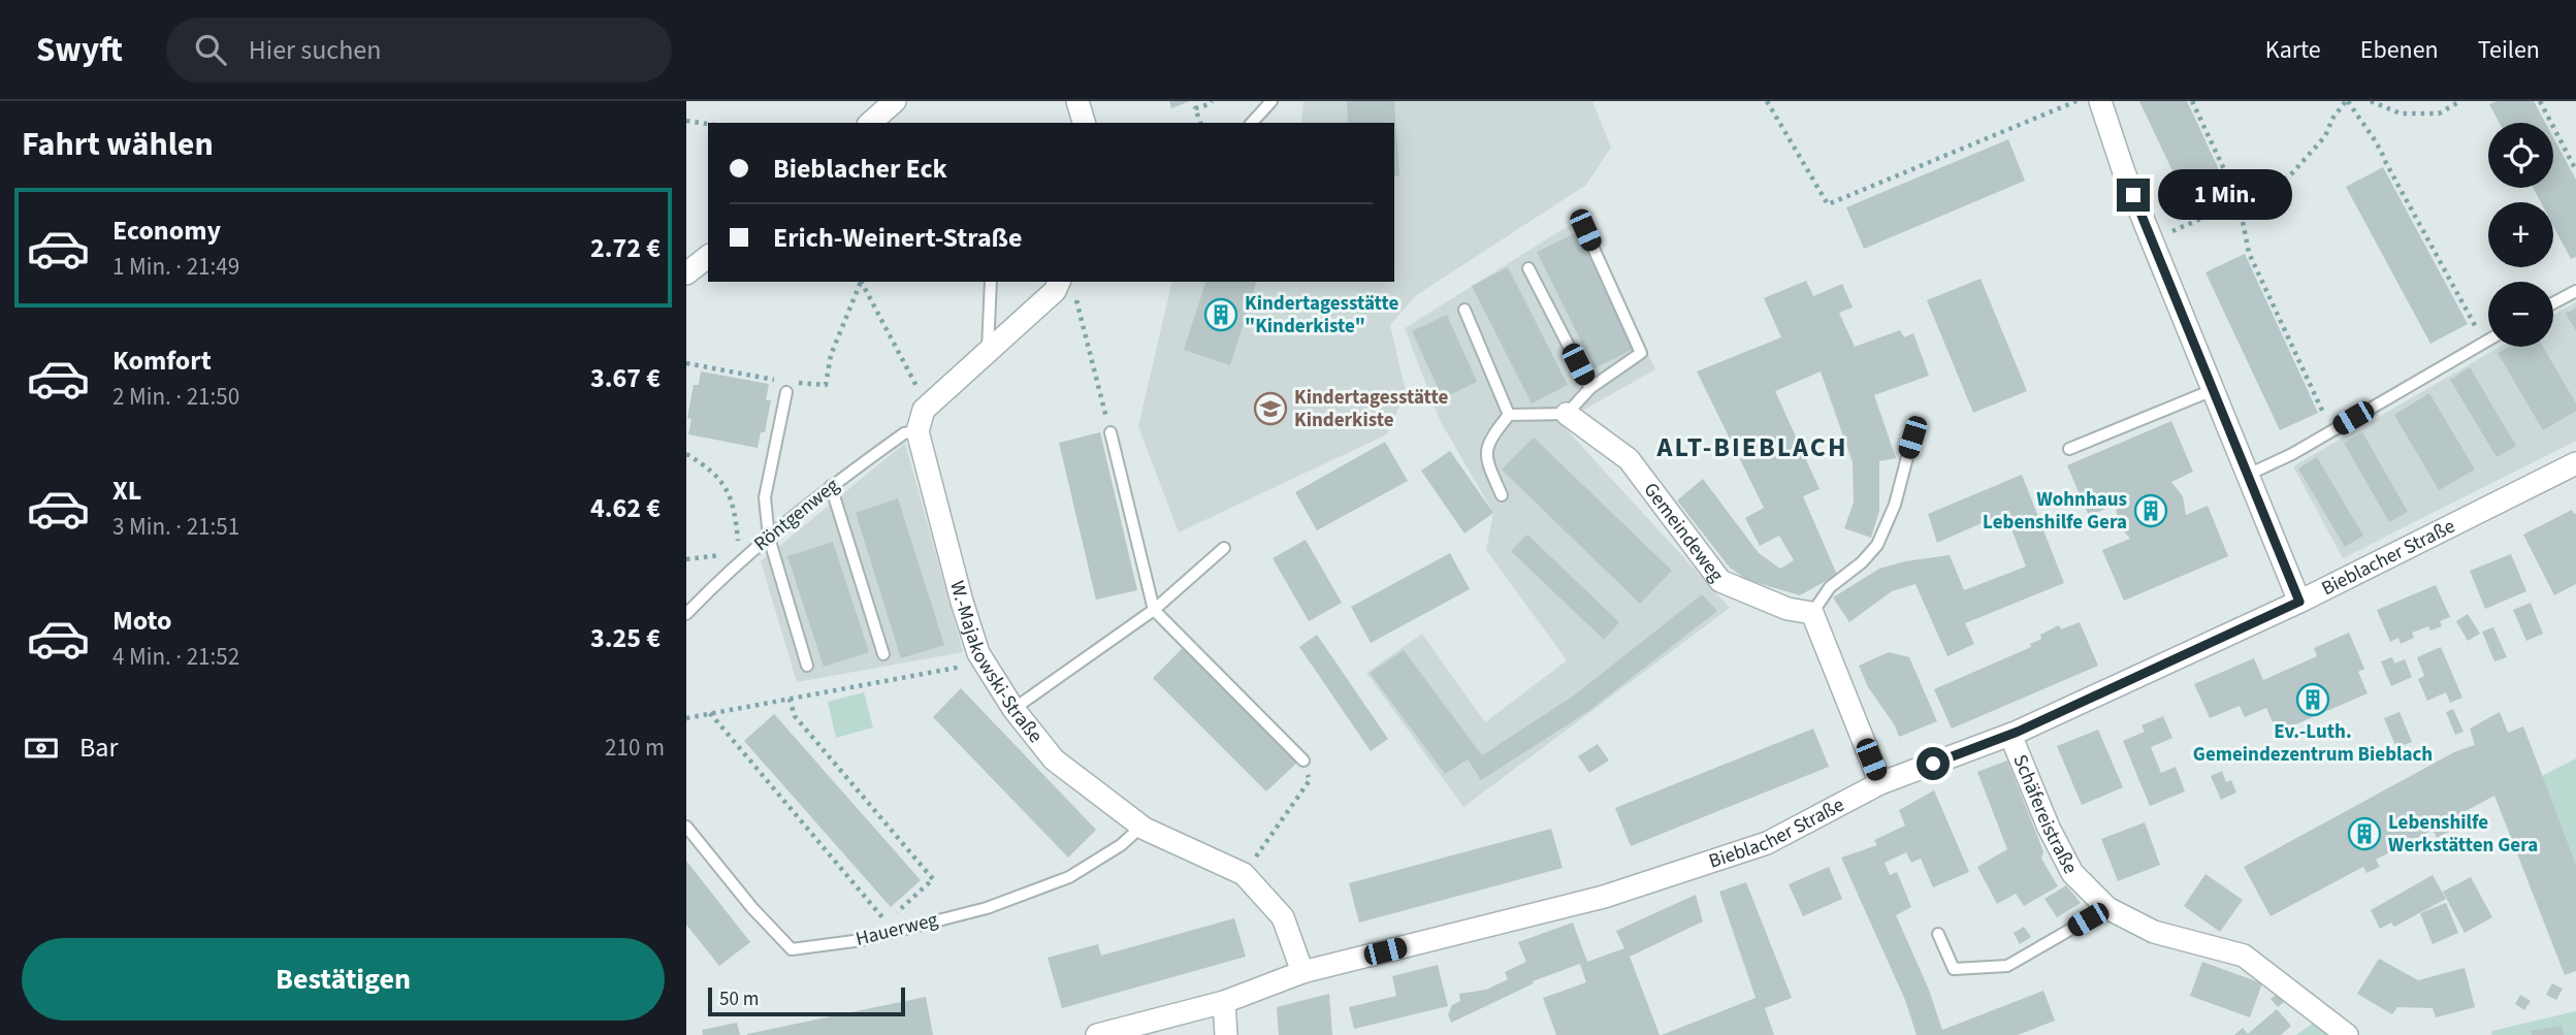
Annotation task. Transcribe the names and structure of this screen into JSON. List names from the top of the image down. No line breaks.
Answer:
{"streets":{"street":["Gemeindeweg","Bieblacher Straße","W.-Majakowski-Straße","Schäfereistraße"],"lane":["Röntgenweg","Hauerweg"]},"crossings":[["Röntgenweg","W.-Majakowski-Straße"],["Bieblacher Straße","W.-Majakowski-Straße"],["Bieblacher Straße","Schäfereistraße"],["W.-Majakowski-Straße","Hauerweg"]],"districts":["ALT-BIEBLACH"],"places":{"building":["Kindertagesstätte \"Kinderkiste\"","Wohnhaus Lebenshilfe Gera","Ev.-Luth. Gemeindezentrum Bieblach","Lebenshilfe Werkstätten Gera"],"school or university":["Kindertagesstätte Kinderkiste"]},"scale_bar":"50 m","page":{"header":"Swyft","search":"Hier suchen","nav":["Karte","Ebenen","Teilen"],"heading":"Fahrt wählen","map_buttons":["+","−"],"banner":["Bieblacher Eck","Erich-Weinert-Straße"],"bubble":"1 Min.","list":[{"name":"Economy","note":"1 Min. · 21:49","value":"2.72 €"},{"name":"Komfort","note":"2 Min. · 21:50","value":"3.67 €"},{"name":"XL","note":"3 Min. · 21:51","value":"4.62 €"},{"name":"Moto","note":"4 Min. · 21:52","value":"3.25 €"}],"pay":["Bar","210 m"],"buttons":"Bestätigen","scale":"50 m"}}
